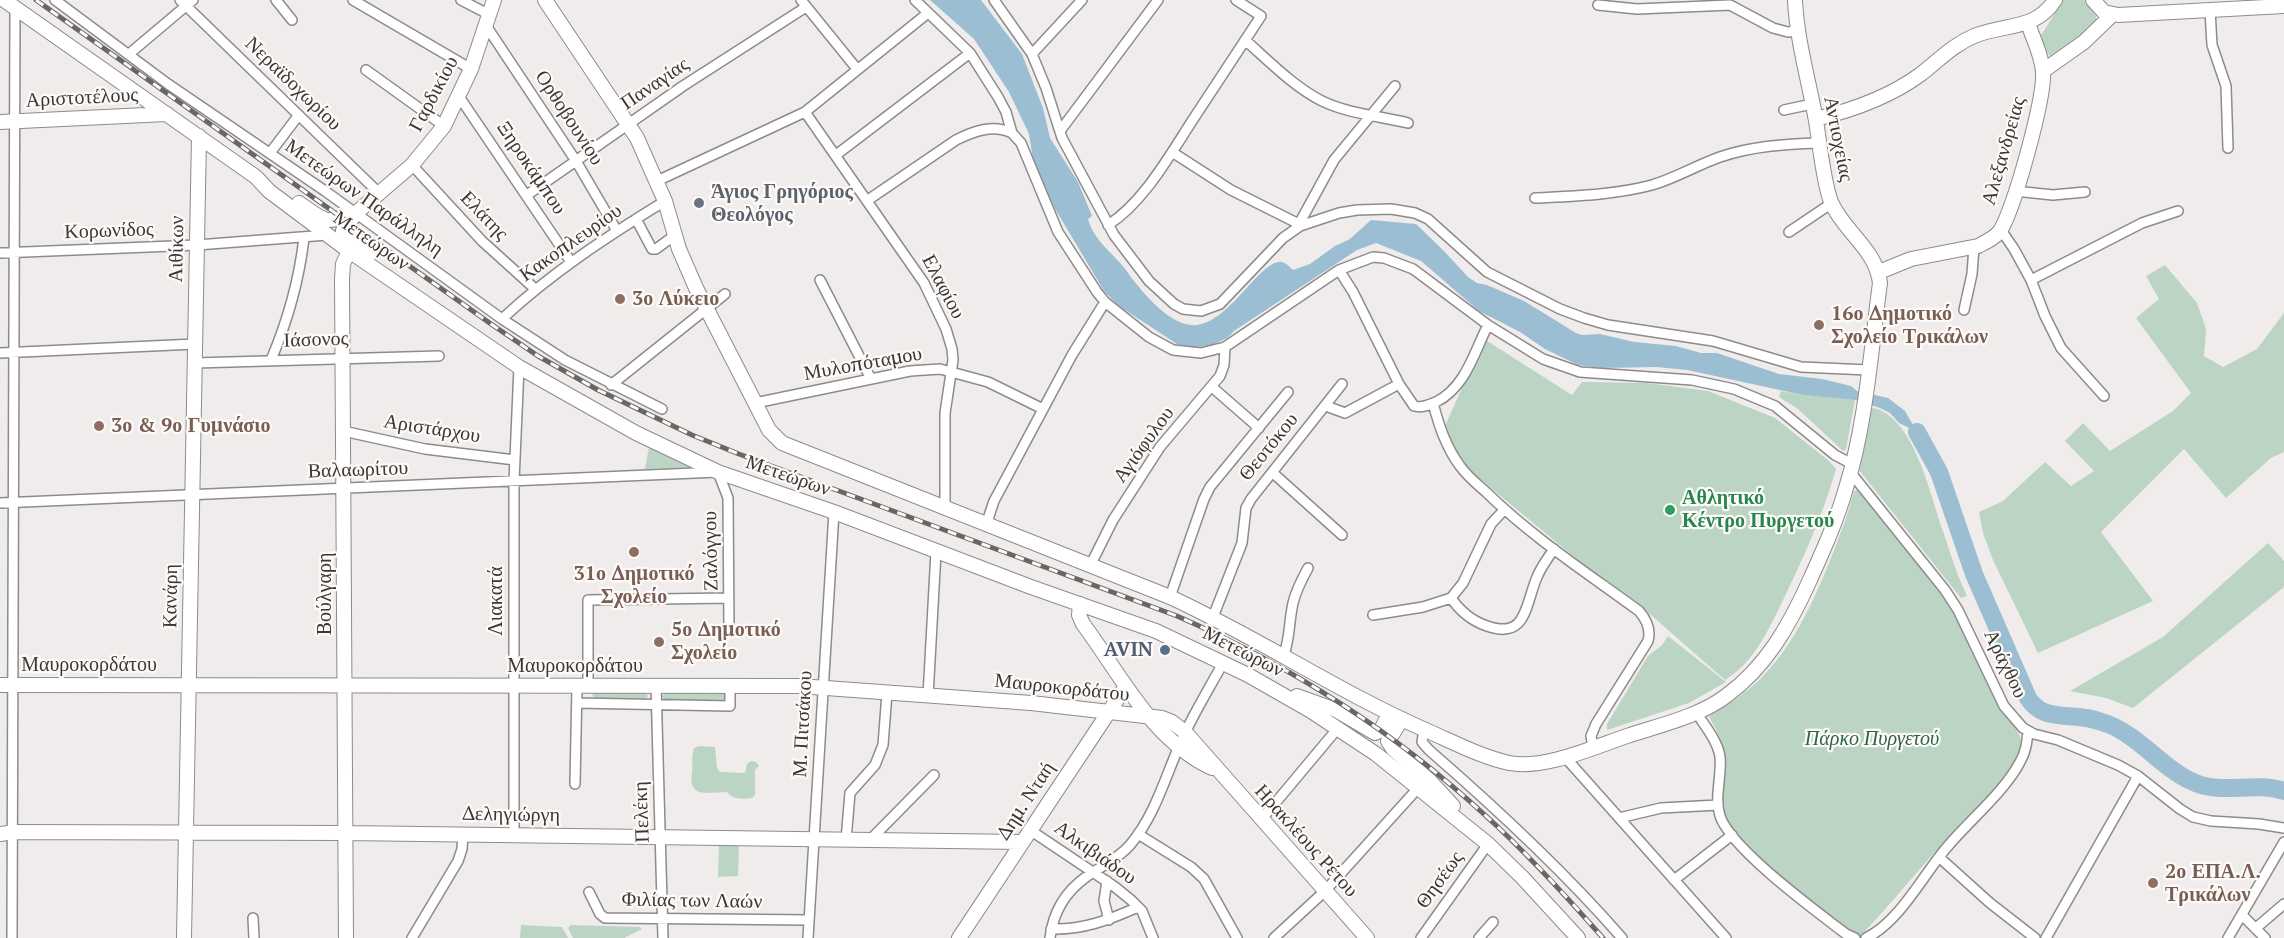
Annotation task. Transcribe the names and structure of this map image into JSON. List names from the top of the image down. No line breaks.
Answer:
{"streets":{"street":["Νεραϊδοχωρίου","Παναγίας","Γαρδικίου","Αριστοτέλους","Ορθοβουνίου","Αντιοχείας","Αλεξανδρείας","Ξηροκάμπου","Μετεώρων Παράλληλη","Ελάτης","Κορωνίδος","Μετεώρων","Κακοπλευρίου","Αιθίκων","Ελαφίου","Ιάσονος","Μυλοπόταμου","Αριστάρχου","Αγιόφυλου","Θεοτόκου","Βαλαωρίτου","Ζαλόγγου","Βούλγαρη","Κανάρη","Λιακατά","Αράχθου","Μαυροκορδάτου","Μ. Πιτσάκου","Δημ. Νταή","Πελέκη","Δεληγιώργη","Ηρακλέους Ρέτου","Αλκιβιάδου","Θησέως","Φιλίας των Λαών"]},"crossings":[["Νεραϊδοχωρίου","Γαρδικίου"],["Παναγίας","Ορθοβουνίου"],["Παναγίας","Ξηροκάμπου"],["Γαρδικίου","Ορθοβουνίου"],["Γαρδικίου","Ξηροκάμπου"],["Γαρδικίου","Μετεώρων Παράλληλη"],["Γαρδικίου","Ελάτης"],["Αριστοτέλους","Μετεώρων"],["Ορθοβουνίου","Κακοπλευρίου"],["Αντιοχείας","Αλεξανδρείας"],["Ξηροκάμπου","Κακοπλευρίου"],["Μετεώρων Παράλληλη","Κακοπλευρίου"],["Ελάτης","Κακοπλευρίου"],["Κορωνίδος","Μετεώρων"],["Κορωνίδος","Αιθίκων"],["Μετεώρων","Αιθίκων"],["Μετεώρων","Βαλαωρίτου"],["Μετεώρων","Ζαλόγγου"],["Μετεώρων","Βούλγαρη"],["Μετεώρων","Λιακατά"],["Μετεώρων","Μ. Πιτσάκου"],["Μετεώρων","Θησέως"],["Αιθίκων","Ιάσονος"],["Αιθίκων","Κανάρη"],["Ελαφίου","Μυλοπόταμου"],["Ιάσονος","Βούλγαρη"],["Ιάσονος","Κανάρη"],["Αριστάρχου","Βούλγαρη"],["Αριστάρχου","Λιακατά"],["Αγιόφυλου","Αράχθου"],["Βαλαωρίτου","Ζαλόγγου"],["Βαλαωρίτου","Βούλγαρη"],["Βαλαωρίτου","Κανάρη"],["Βαλαωρίτου","Λιακατά"],["Βούλγαρη","Μαυροκορδάτου"],["Βούλγαρη","Δεληγιώργη"],["Κανάρη","Μαυροκορδάτου"],["Κανάρη","Δεληγιώργη"],["Λιακατά","Μαυροκορδάτου"],["Λιακατά","Δεληγιώργη"],["Μαυροκορδάτου","Μ. Πιτσάκου"],["Μαυροκορδάτου","Δημ. Νταή"],["Μαυροκορδάτου","Πελέκη"],["Μαυροκορδάτου","Ηρακλέους Ρέτου"],["Μ. Πιτσάκου","Δεληγιώργη"],["Μ. Πιτσάκου","Φιλίας των Λαών"],["Δημ. Νταή","Δεληγιώργη"],["Δημ. Νταή","Αλκιβιάδου"],["Πελέκη","Δεληγιώργη"],["Πελέκη","Φιλίας των Λαών"]],"parks":["Πάρκο Πυργετού"],"places":["Άγιος Γρηγόριος Θεολόγος","3ο Λύκειο","16ο Δημοτικό Σχολείο Τρικάλων","3ο & 9ο Γυμνάσιο","Αθλητικό Κέντρο Πυργετού","31ο Δημοτικό Σχολείο","5ο Δημοτικό Σχολείο","AVIN","2ο ΕΠΑ.Λ. Τρικάλων"]}
